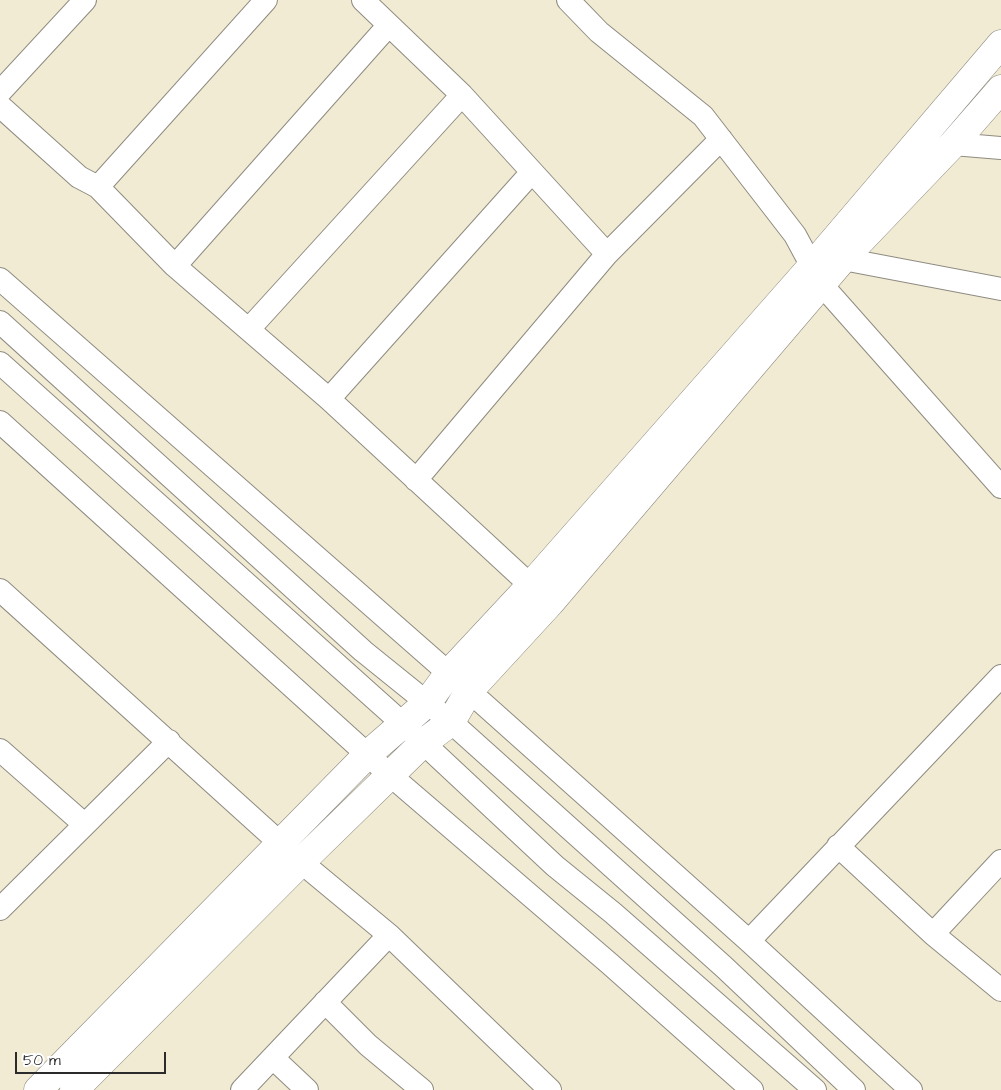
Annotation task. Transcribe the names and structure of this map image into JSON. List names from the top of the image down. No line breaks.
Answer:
{"scale_bar":"50 m"}
